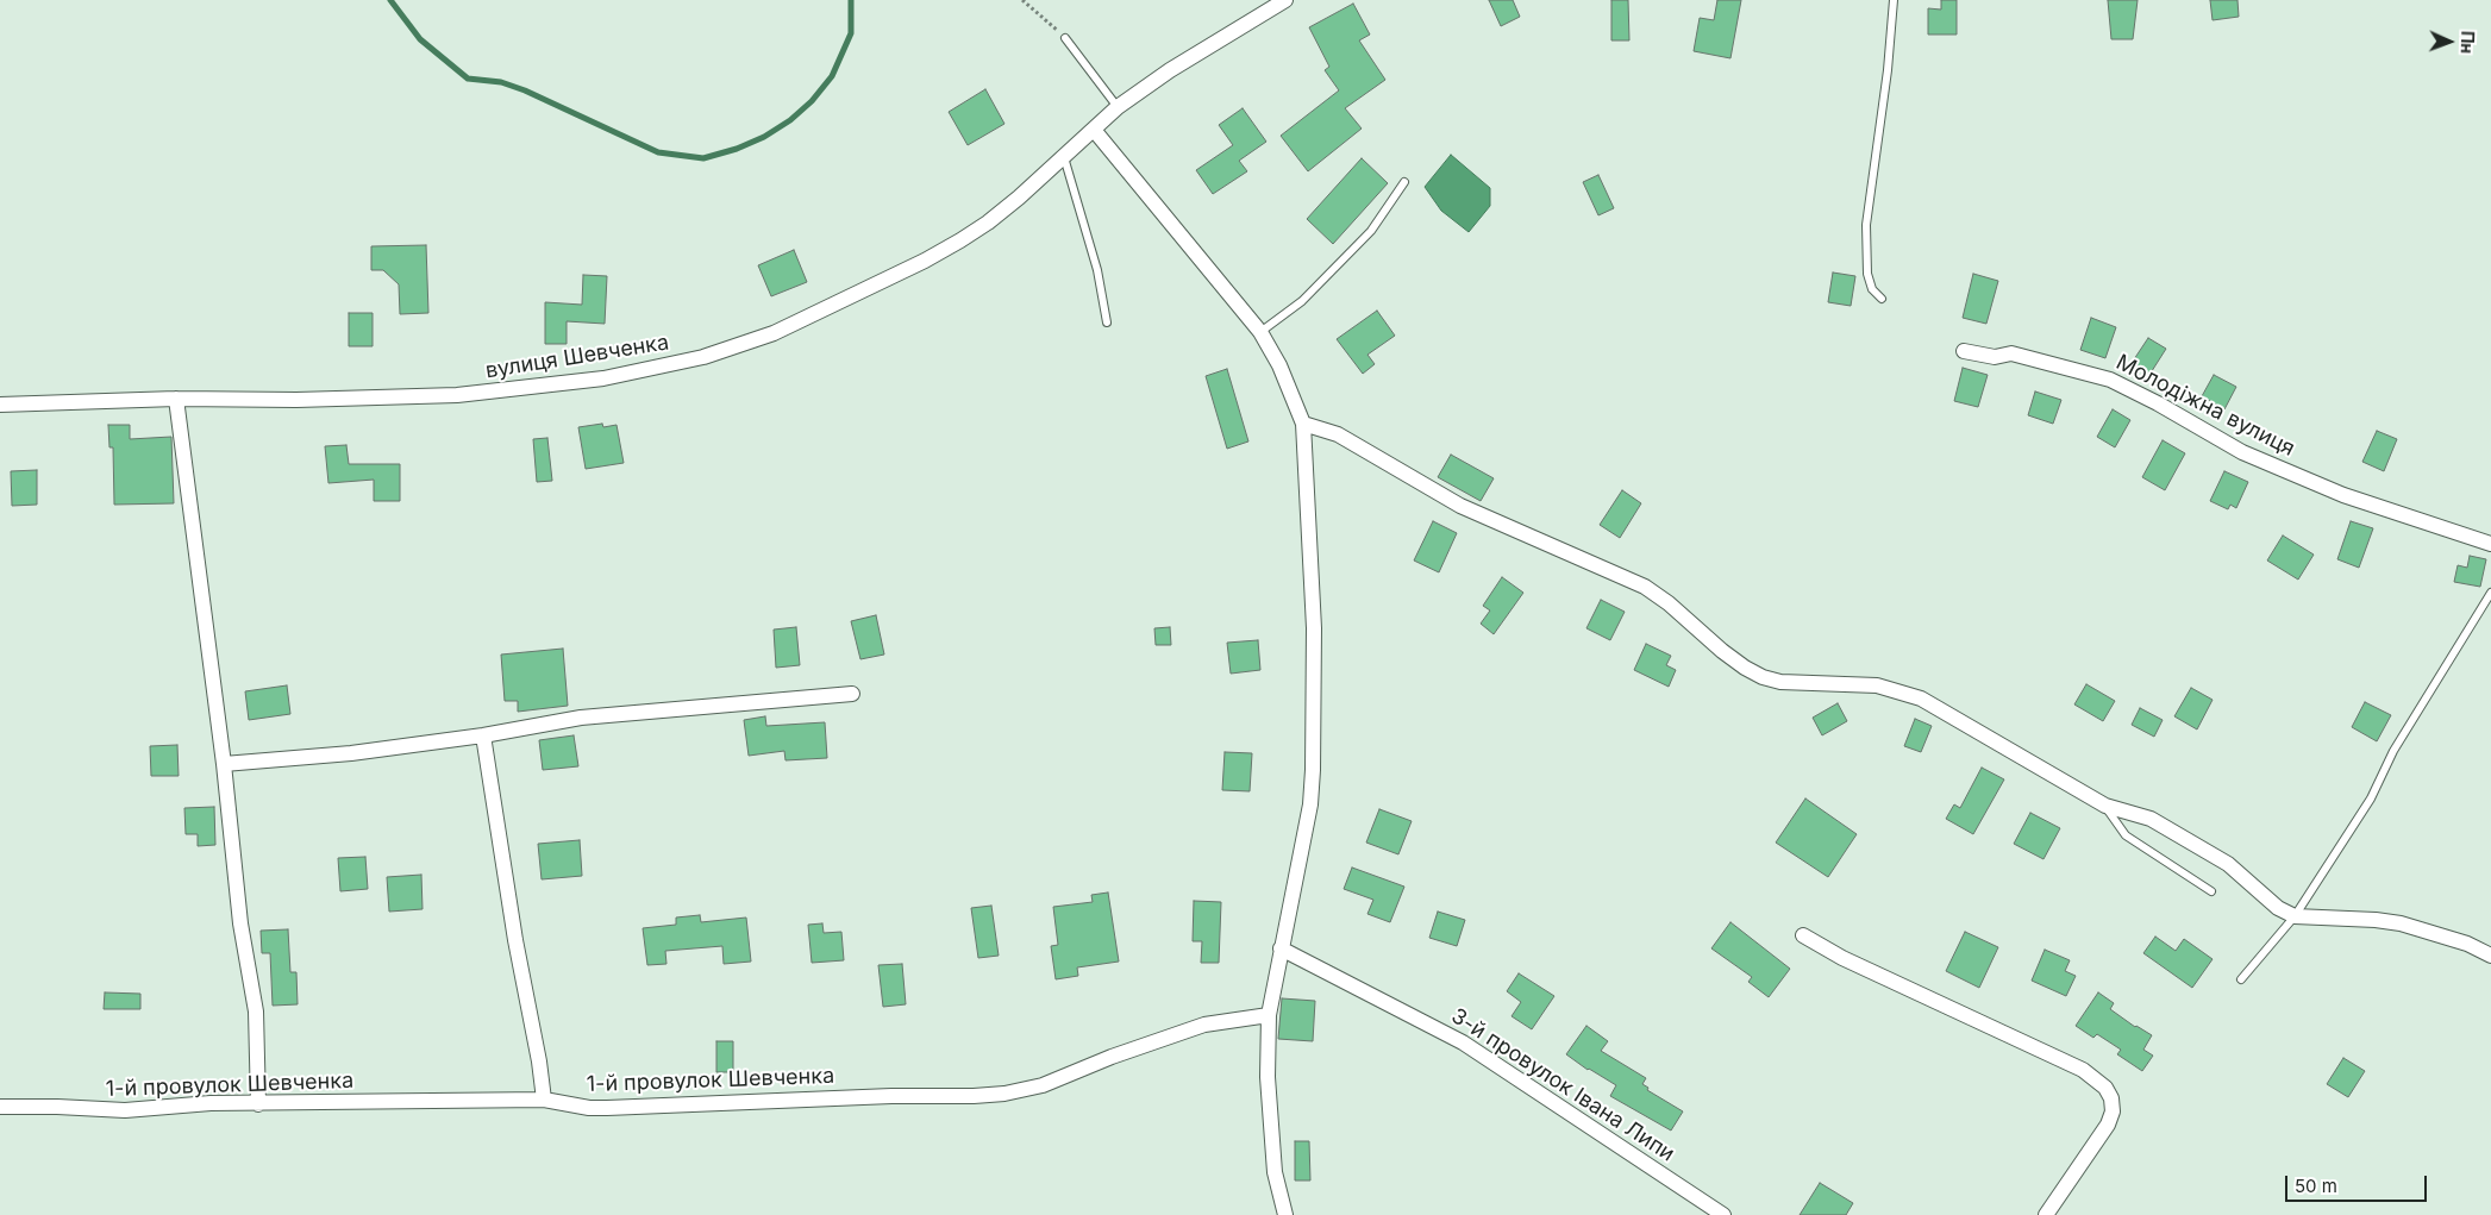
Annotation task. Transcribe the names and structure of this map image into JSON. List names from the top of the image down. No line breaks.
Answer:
{"streets":{"street":["вулиця Шевченка","Молодіжна вулиця","1-й провулок Шевченка","3-й провулок Івана Липи"]},"scale_bar":"50 m","north":"right"}
